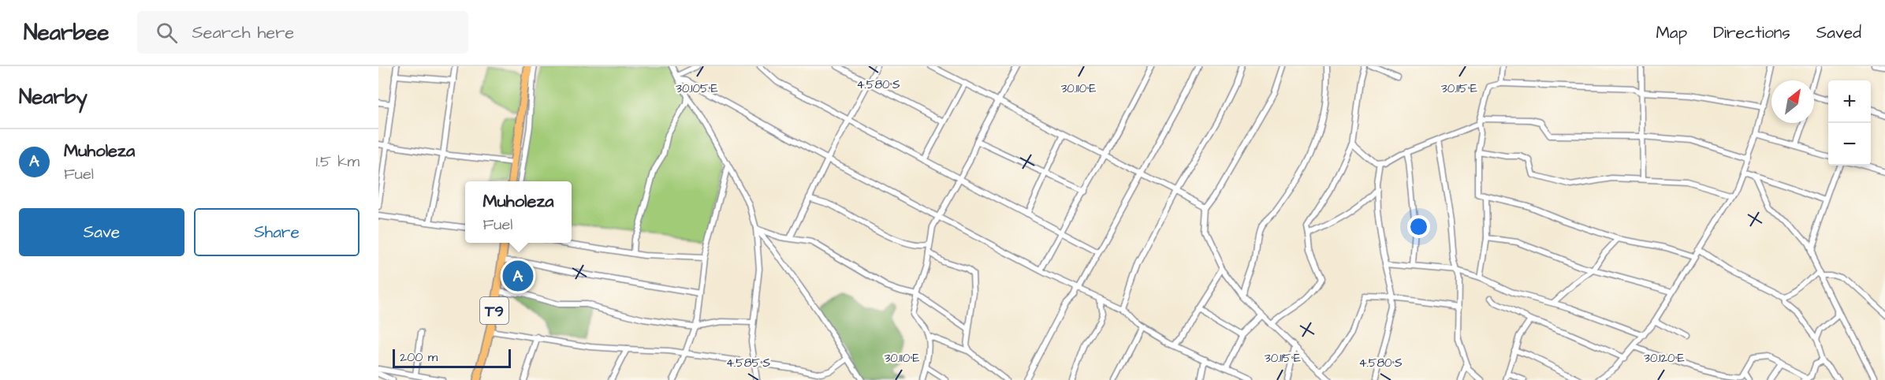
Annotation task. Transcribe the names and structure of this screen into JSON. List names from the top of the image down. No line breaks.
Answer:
{"streets":{"highway":["T9"]},"scale_bar":"200 m","north":"top right","page":{"header":"Nearbee","search":"Search here","nav":["Map","Directions","Saved"],"heading":"Nearby","map_buttons":["+","−"],"list":[{"mark":"A","name":"Muholeza","note":"Fuel","value":"1.5 km"}],"popup":["Muholeza","Fuel"],"buttons":["Save","Share"],"pins":"A","scale":"200 m"},"coordinates":["4.580°S","30.105°E","30.110°E","30.115°E","30.120°E","4.585°S"]}
